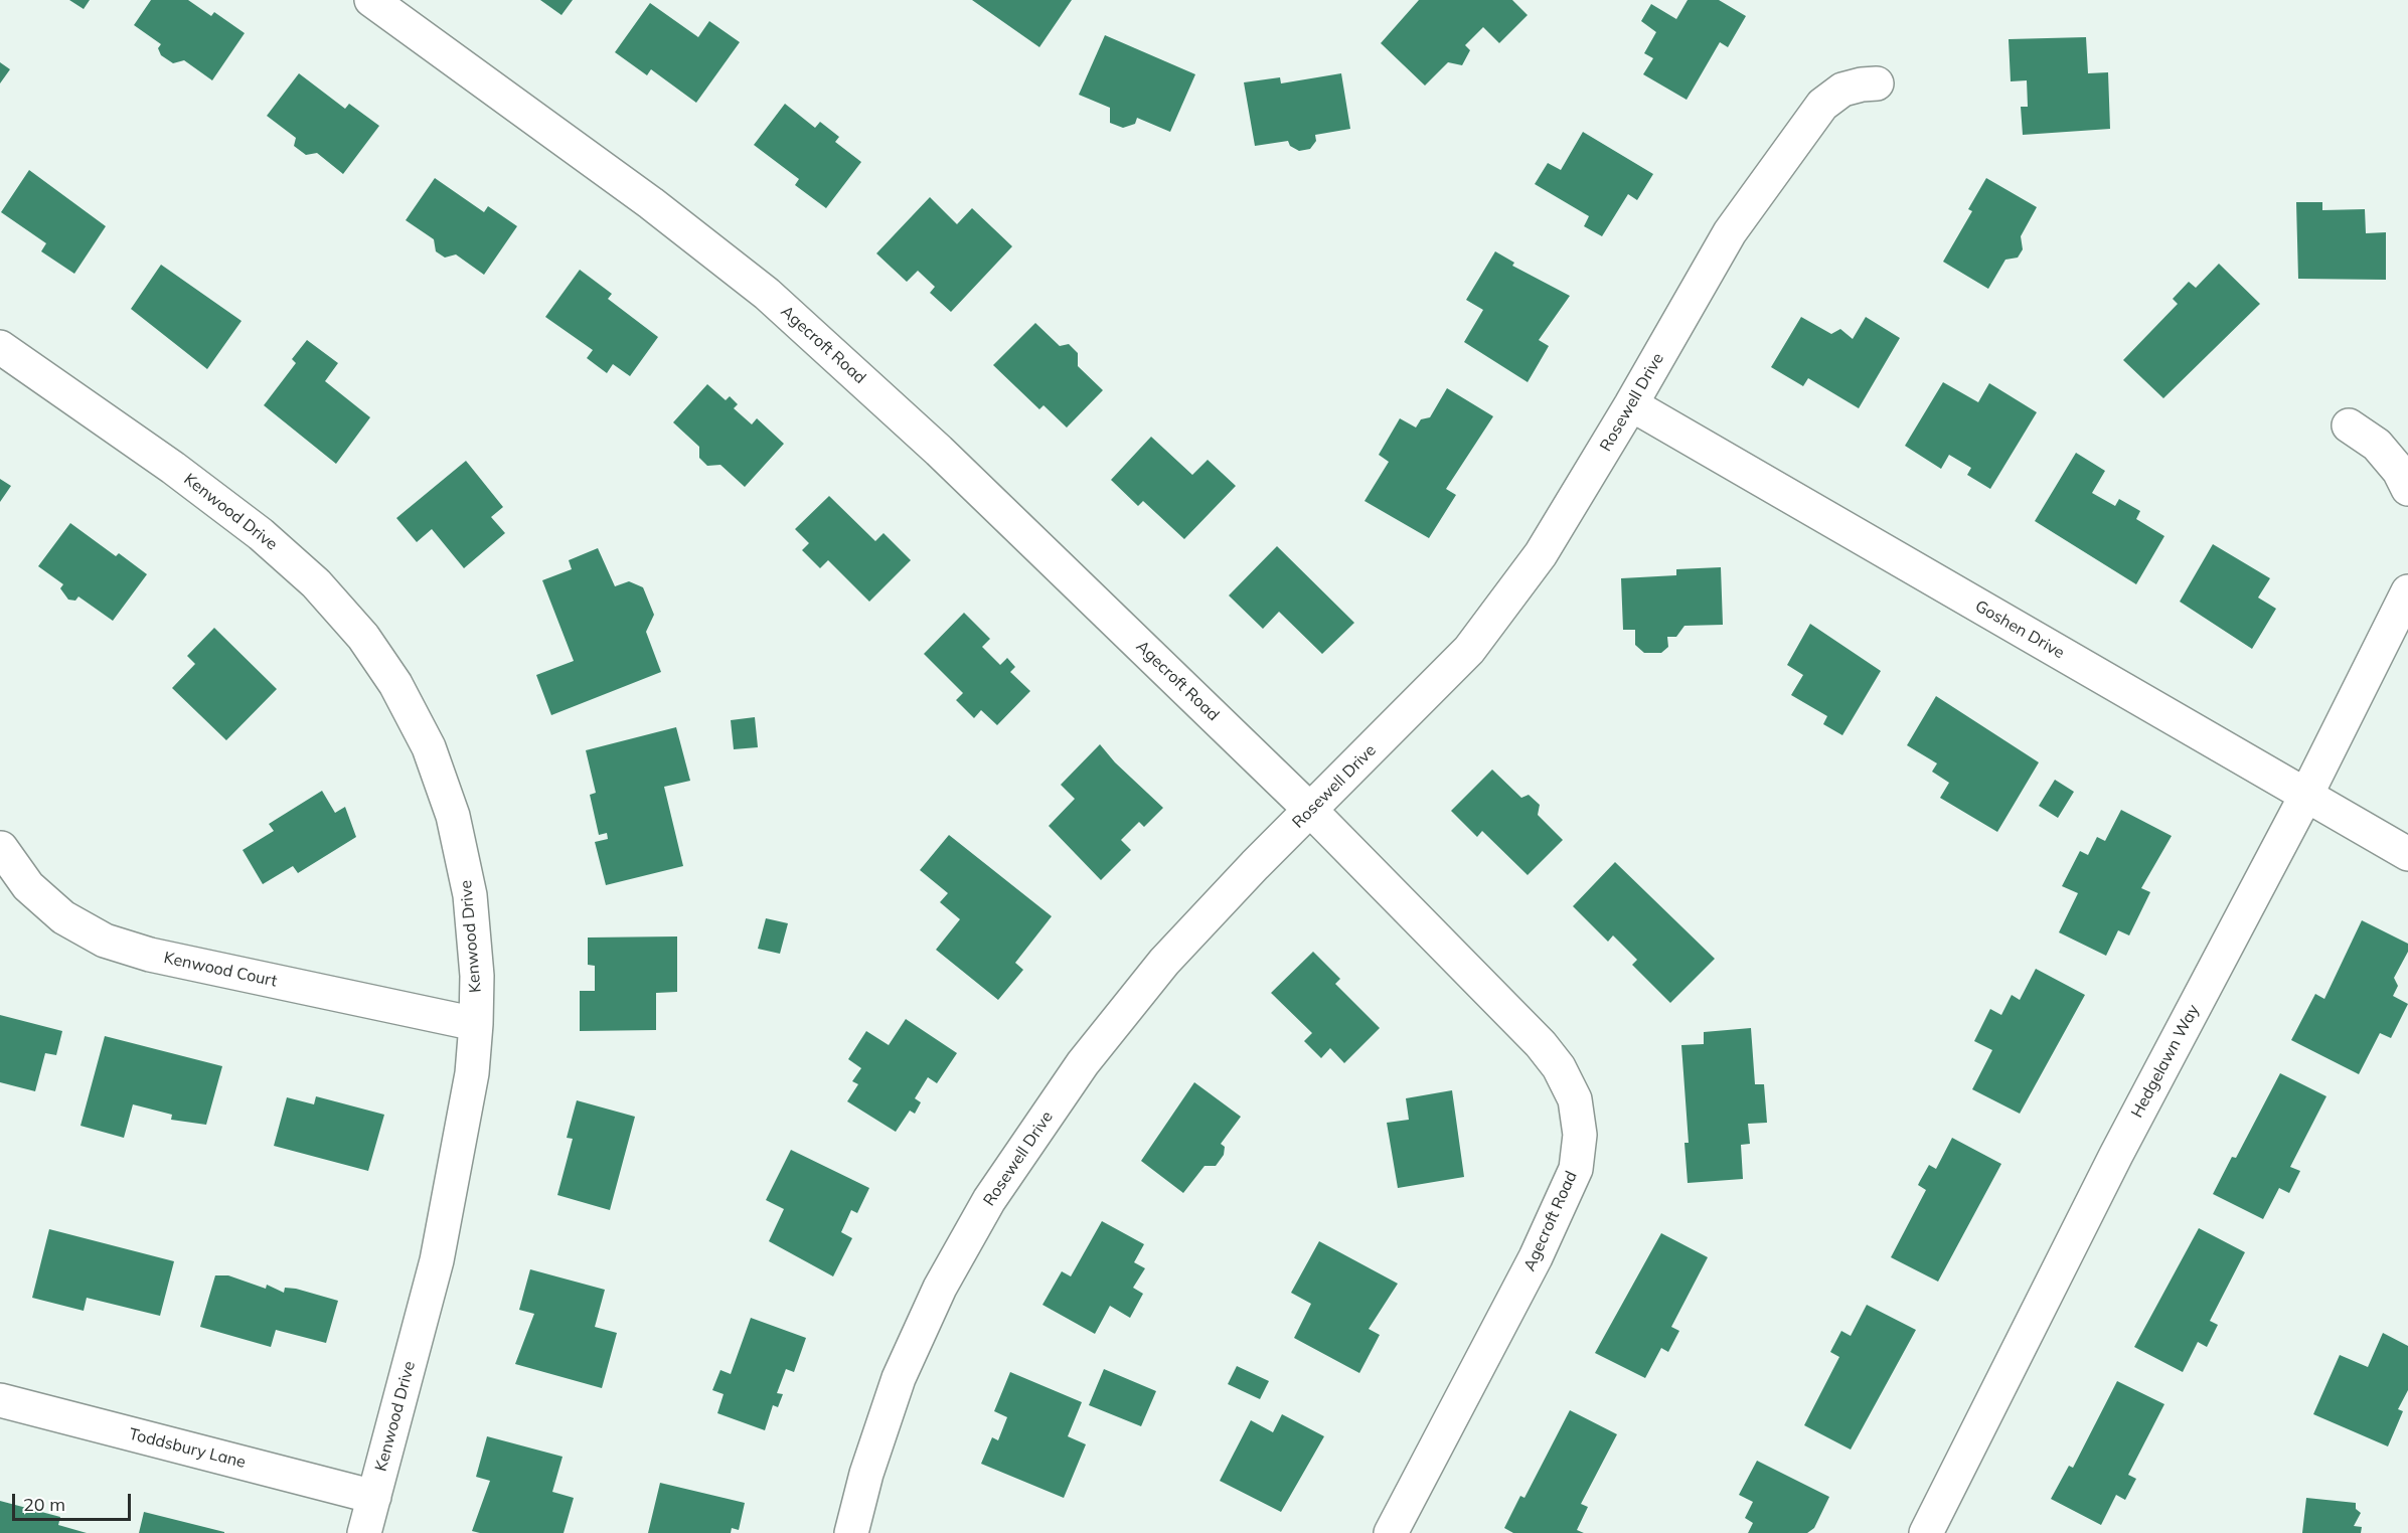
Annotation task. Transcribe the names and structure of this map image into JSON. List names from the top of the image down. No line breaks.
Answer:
{"streets":{"street":["Agecroft Road","Rosewell Drive","Kenwood Drive","Goshen Drive","Kenwood Court","Hedgelawn Way","Toddsbury Lane"]},"crossings":[["Agecroft Road","Rosewell Drive"],["Rosewell Drive","Goshen Drive"],["Kenwood Drive","Kenwood Court"],["Kenwood Drive","Toddsbury Lane"],["Goshen Drive","Hedgelawn Way"]],"scale_bar":"20 m"}
